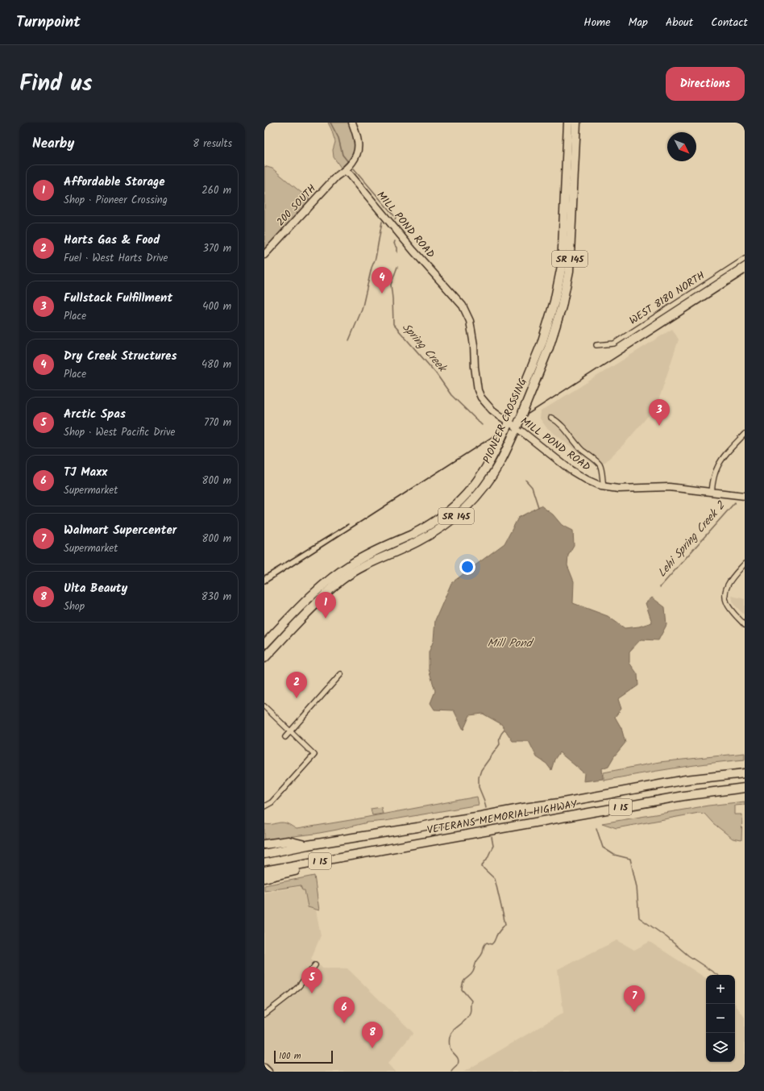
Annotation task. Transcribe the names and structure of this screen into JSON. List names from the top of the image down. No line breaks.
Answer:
{"streets":{"highway":["SR 145","PIONEER CROSSING","I 15","VETERANS MEMORIAL HIGHWAY"],"street":["200 SOUTH","MILL POND ROAD","WEST 8180 NORTH"]},"crossings":[["200 SOUTH","MILL POND ROAD"],["MILL POND ROAD","PIONEER CROSSING"]],"water":["Spring Creek","Lehi Spring Creek 2","Mill Pond"],"scale_bar":"100 m","north":"bottom right","page":{"header":"Turnpoint","nav":["Home","Map","About","Contact"],"title":"Find us","buttons":"Directions","heading":["Nearby","8 results"],"list":[{"mark":"1","name":"Affordable Storage","note":"Shop · Pioneer Crossing","value":"260 m"},{"mark":"2","name":"Harts Gas & Food","note":"Fuel · West Harts Drive","value":"370 m"},{"mark":"3","name":"Fullstack Fulfillment","note":"Place","value":"400 m"},{"mark":"4","name":"Dry Creek Structures","note":"Place","value":"480 m"},{"mark":"5","name":"Arctic Spas","note":"Shop · West Pacific Drive","value":"770 m"},{"mark":"6","name":"TJ Maxx","note":"Supermarket","value":"800 m"},{"mark":"7","name":"Walmart Supercenter","note":"Supermarket","value":"800 m"},{"mark":"8","name":"Ulta Beauty","note":"Shop","value":"830 m"}],"pins":["4","3","1","2","5","7","6","8"],"map_buttons":["+","−"],"scale":"100 m"}}
